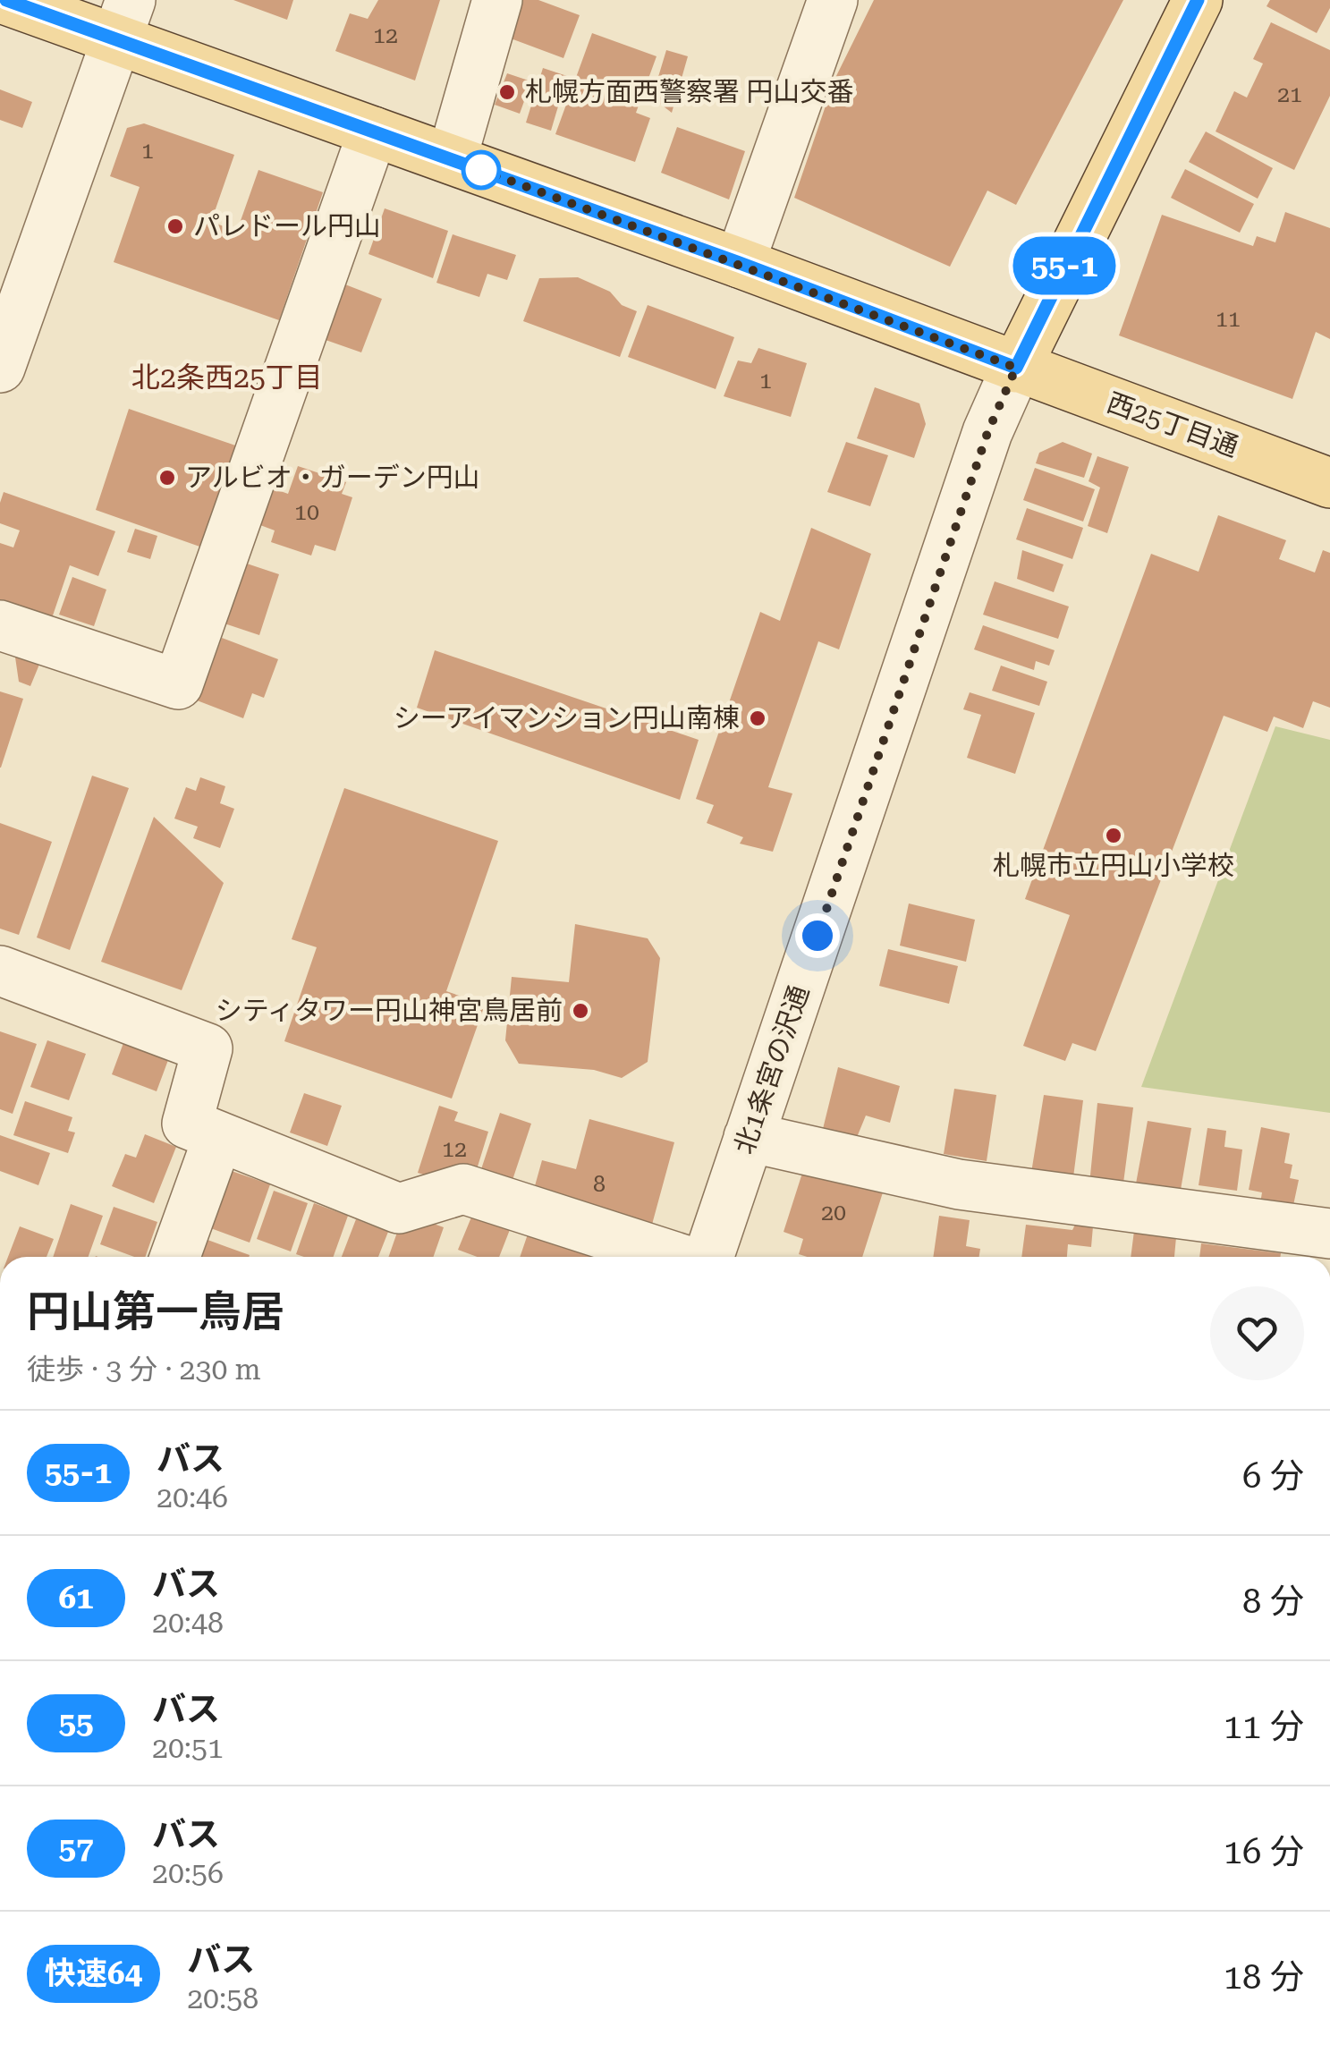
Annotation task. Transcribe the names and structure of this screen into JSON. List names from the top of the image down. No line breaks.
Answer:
{"streets":{"main road":["西25丁目通"],"street":["北1条宮の沢通"]},"crossings":[["西25丁目通","北1条宮の沢通"]],"districts":["北2条西25丁目"],"places":["札幌方面西警察署 円山交番","パレドール円山","アルビオ・ガーデン円山","シーアイマンション円山南棟","札幌市立円山小学校","シティタワー円山神宮鳥居前"],"lines":["bus line 55-1"],"house_numbers":["12","21","1","11","1","10","12","8","20"],"page":{"on_map":"55-1","heading":["円山第一鳥居","徒歩 · 3 分 · 230 m"],"list":[{"mark":"55-1","name":"バス","note":"20:46","value":"6 分"},{"mark":"61","name":"バス","note":"20:48","value":"8 分"},{"mark":"55","name":"バス","note":"20:51","value":"11 分"},{"mark":"57","name":"バス","note":"20:56","value":"16 分"},{"mark":"快速64","name":"バス","note":"20:58","value":"18 分"}]}}
